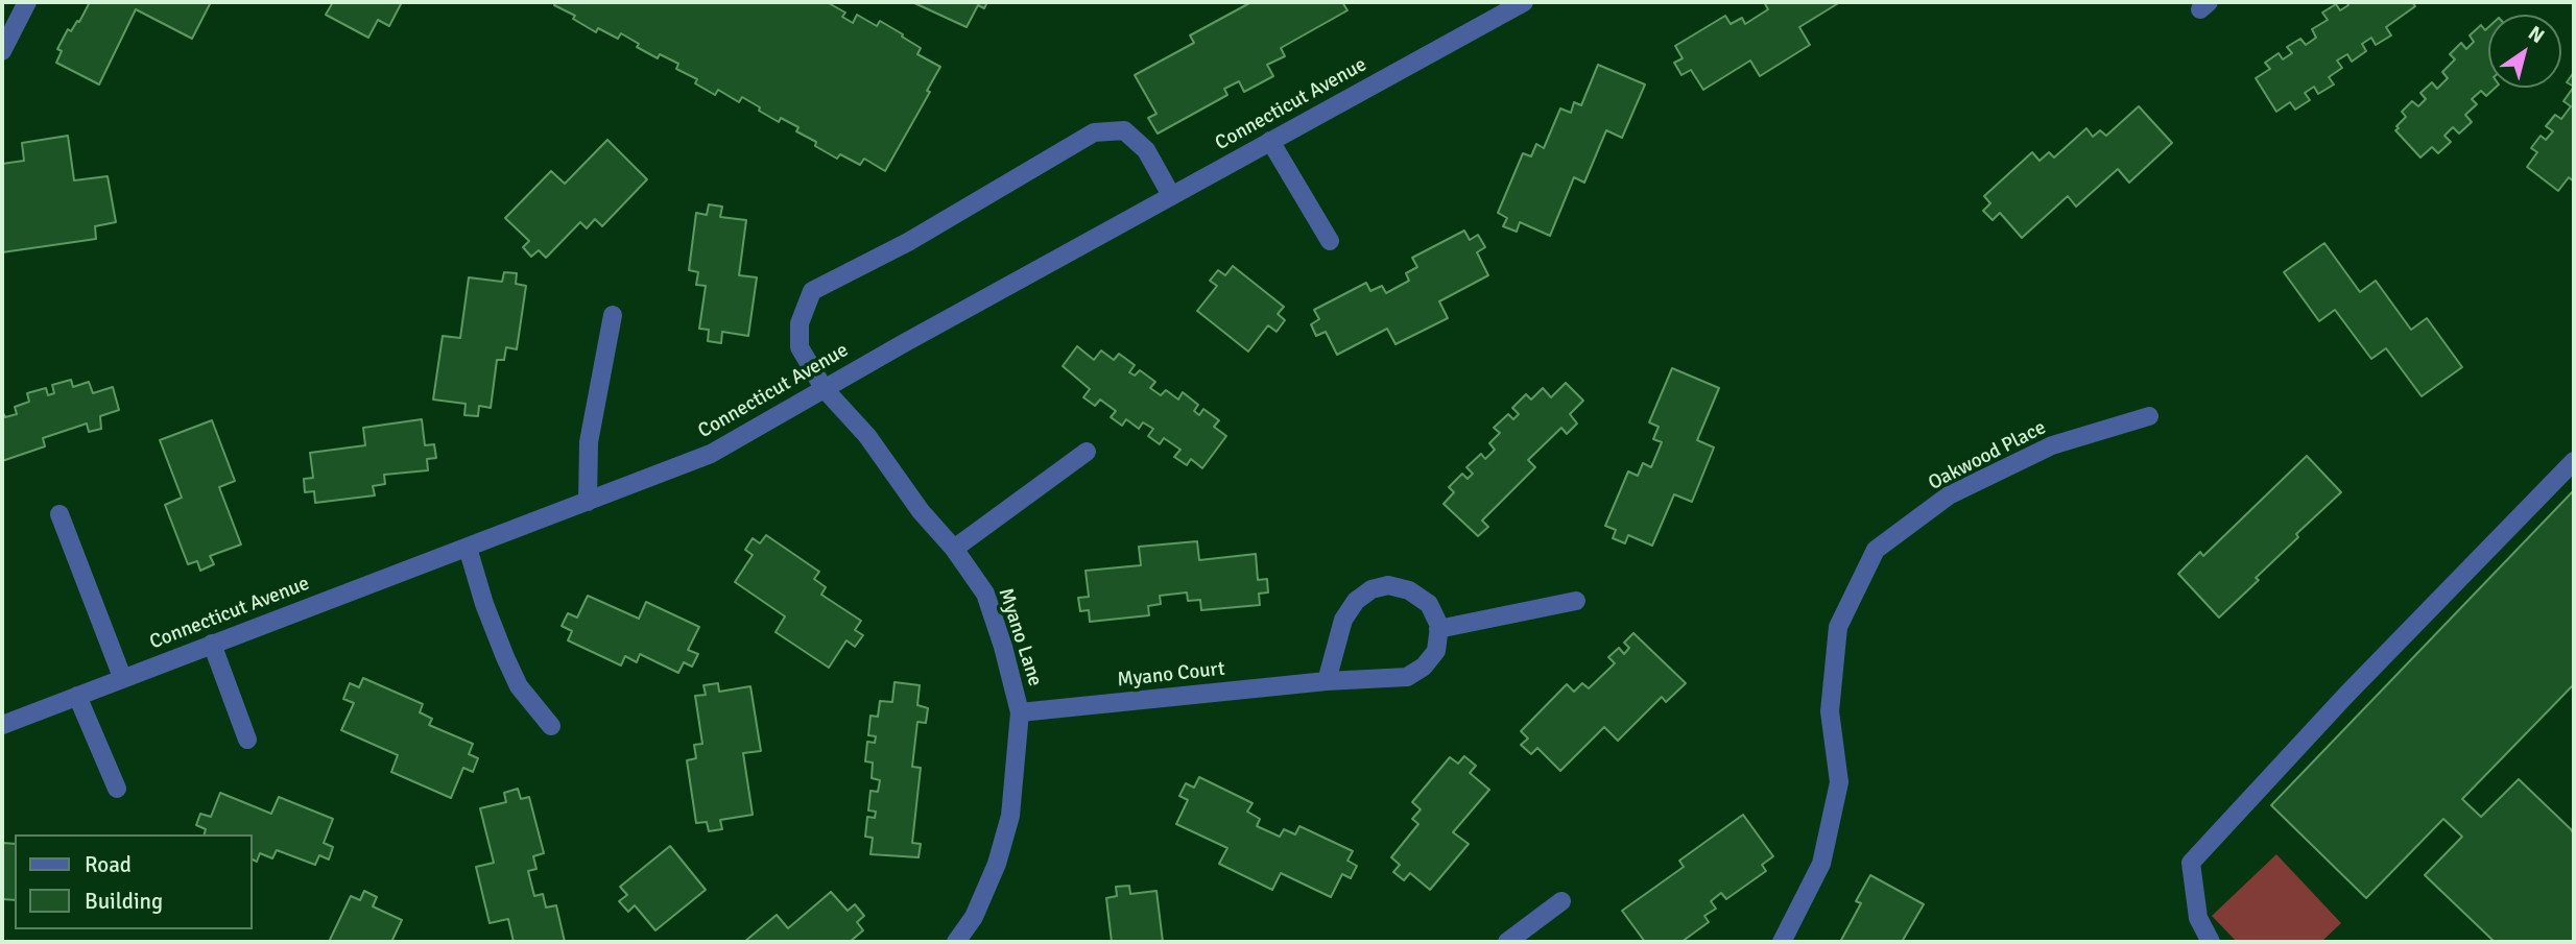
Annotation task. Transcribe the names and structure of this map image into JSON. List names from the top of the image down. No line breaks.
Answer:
{"streets":{"street":["Connecticut Avenue","Oakwood Place","Myano Lane","Myano Court"]},"crossings":[["Connecticut Avenue","Myano Lane"],["Myano Lane","Myano Court"]],"legend":["Road","Building"],"north":"top right"}
